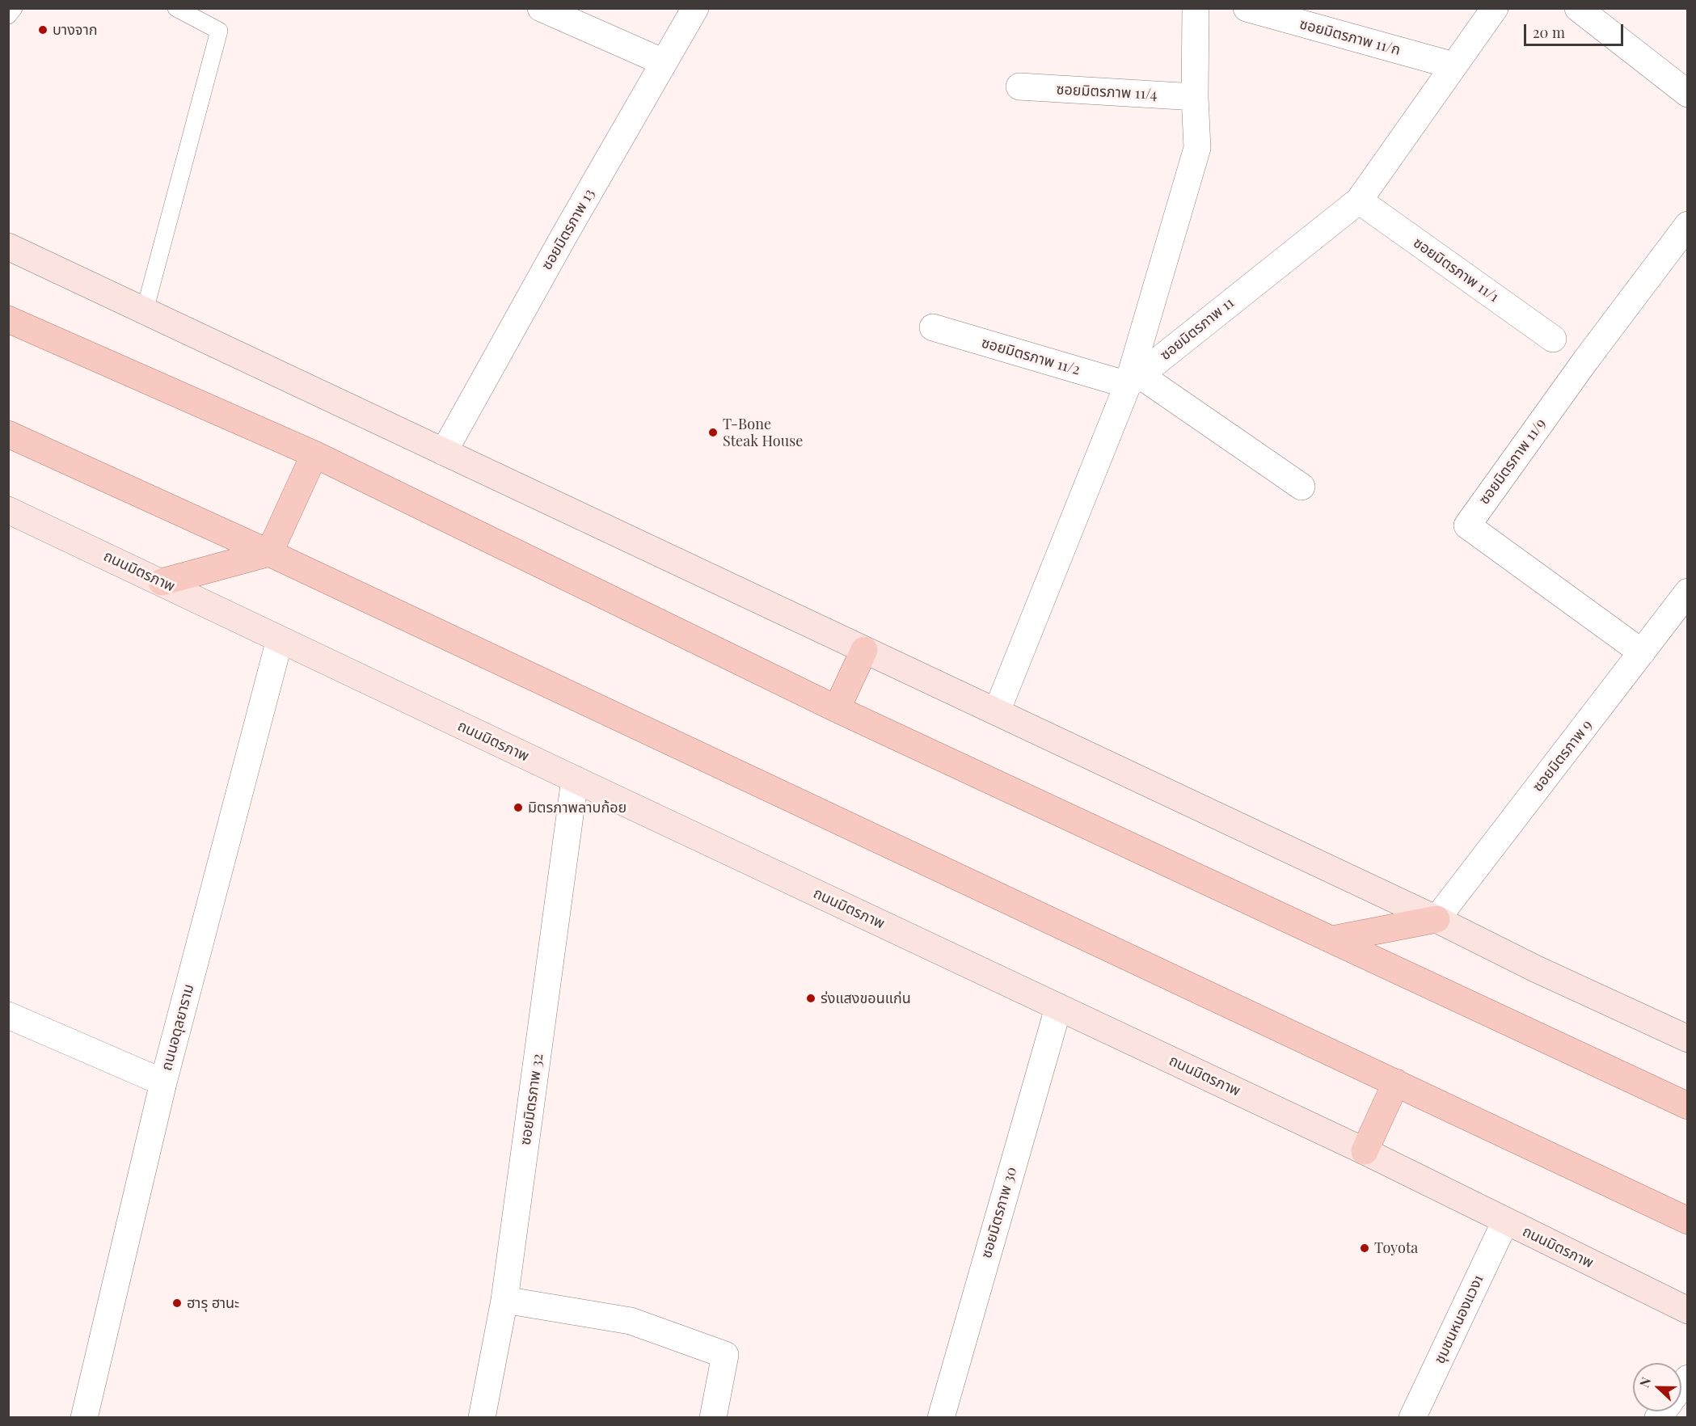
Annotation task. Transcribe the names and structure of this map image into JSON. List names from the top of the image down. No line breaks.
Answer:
{"streets":{"main road":["ถนนมิตรภาพ"],"street":["ซอยมิตรภาพ 11/ก","ซอยมิตรภาพ 11/4","ซอยมิตรภาพ 13","ซอยมิตรภาพ 11/1","ซอยมิตรภาพ 11","ซอยมิตรภาพ 11/2","ซอยมิตรภาพ 11/9","ซอยมิตรภาพ 9","ถนนอดุลยาราม","ซอยมิตรภาพ 32","ซอยมิตรภาพ 30","ชุมชนหนองแวง1"]},"crossings":[["ซอยมิตรภาพ 11/ก","ซอยมิตรภาพ 11"],["ซอยมิตรภาพ 11/1","ซอยมิตรภาพ 11"],["ซอยมิตรภาพ 11","ซอยมิตรภาพ 11/2"],["ซอยมิตรภาพ 11/9","ซอยมิตรภาพ 9"],["ถนนมิตรภาพ","ถนนอดุลยาราม"],["ถนนมิตรภาพ","ซอยมิตรภาพ 32"],["ถนนมิตรภาพ","ซอยมิตรภาพ 30"],["ถนนมิตรภาพ","ชุมชนหนองแวง1"]],"places":["บางจาก","T-Bone Steak House","มิตรภาพลาบก้อย","ร่งแสงขอนแก่น","Toyota","ฮารุ ฮานะ"],"scale_bar":"20 m","north":"left"}
